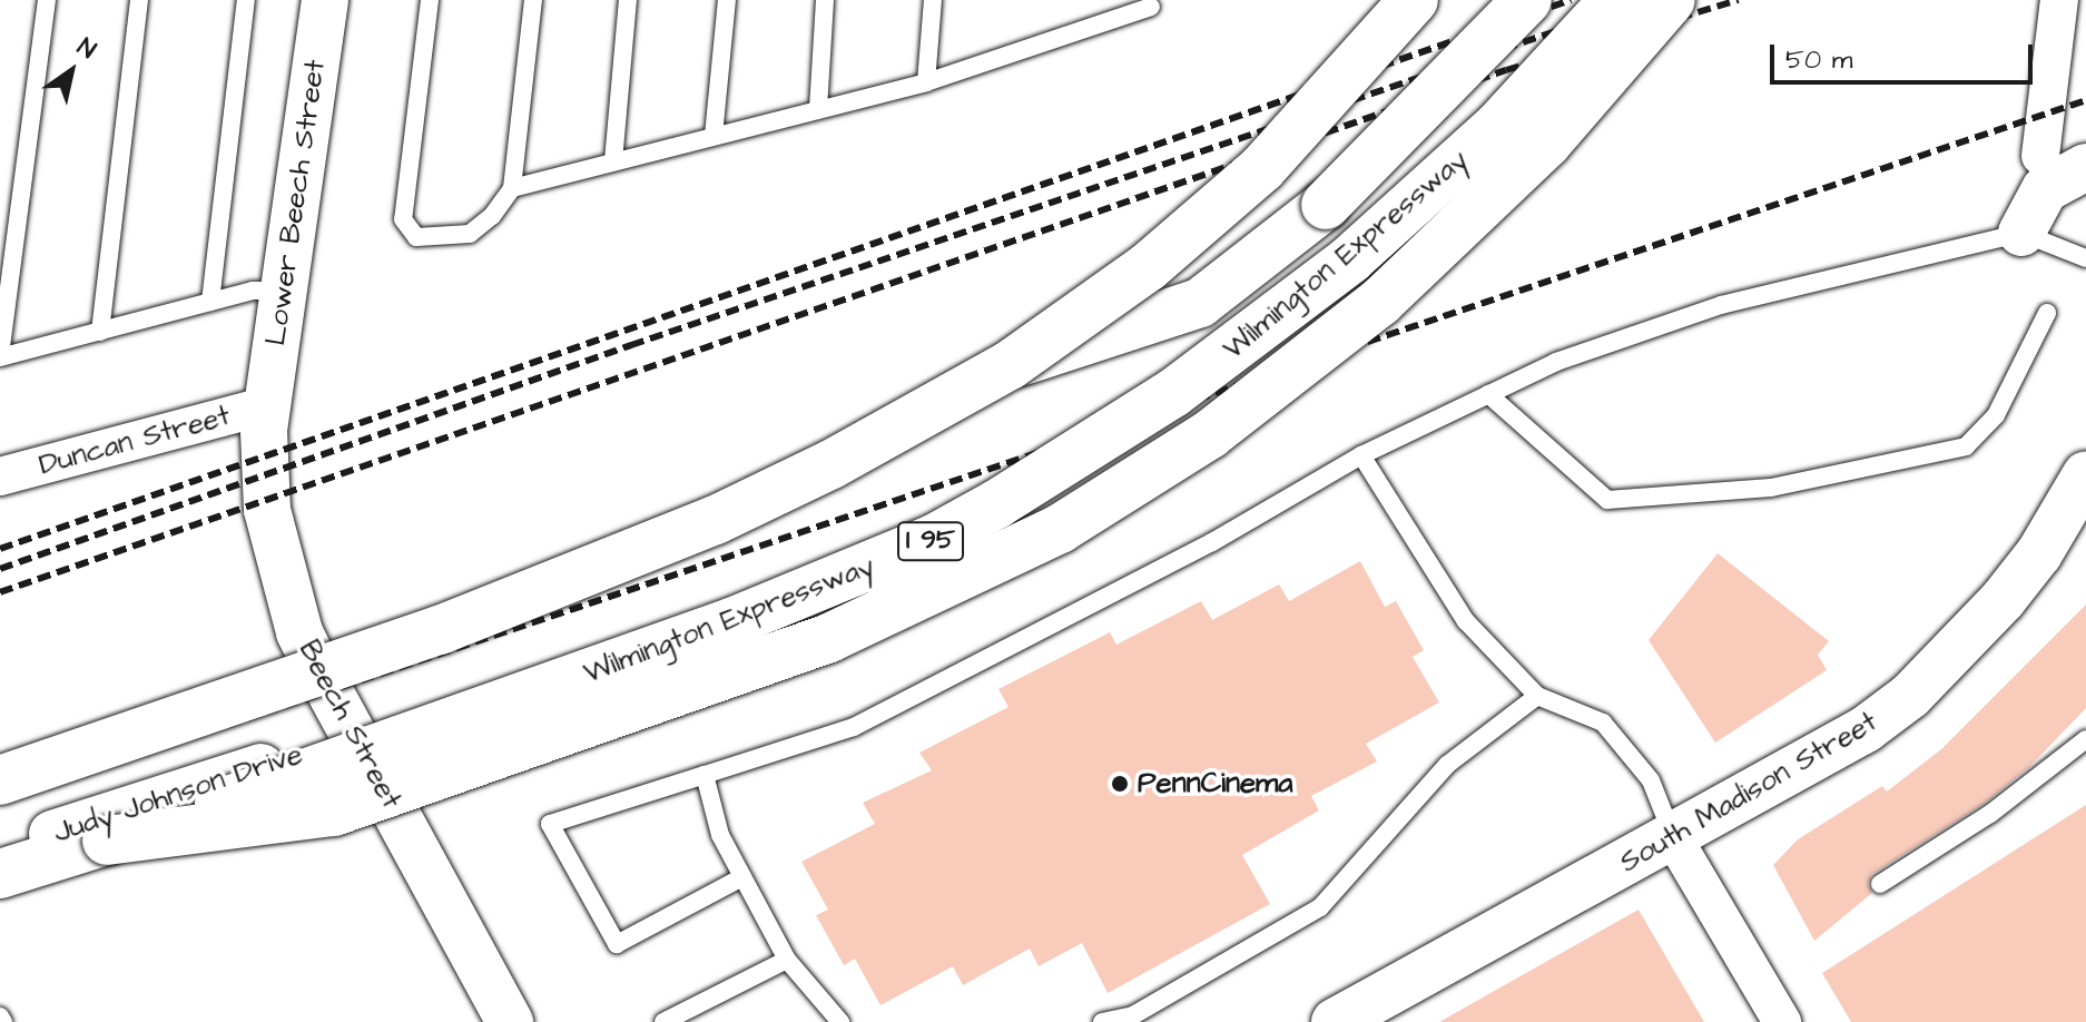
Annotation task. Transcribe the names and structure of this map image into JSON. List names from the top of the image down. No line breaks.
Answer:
{"streets":{"highway":["Wilmington Expressway","I 95"],"street":["Lower Beech Street","Duncan Street","Beech Street","South Madison Street","Judy Johnson Drive"]},"crossings":[["Lower Beech Street","Duncan Street"],["Lower Beech Street","Beech Street"],["Duncan Street","Beech Street"],["Beech Street","Judy Johnson Drive"]],"places":["PennCinema"],"scale_bar":"50 m","north":"top right"}
